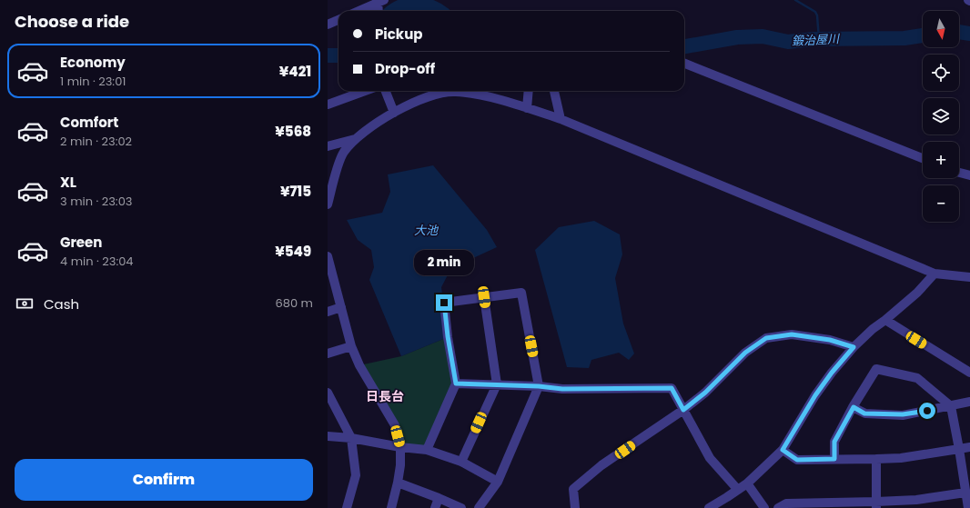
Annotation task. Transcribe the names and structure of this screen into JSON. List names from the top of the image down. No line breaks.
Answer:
{"districts":["日長台"],"water":["鍛治屋川","大池"],"north":"bottom","page":{"heading":"Choose a ride","map_buttons":["+","−"],"banner":["Pickup","Drop-off"],"list":[{"name":"Economy","note":"1 min · 23:01","value":"¥421"},{"name":"Comfort","note":"2 min · 23:02","value":"¥568"},{"name":"XL","note":"3 min · 23:03","value":"¥715"},{"name":"Green","note":"4 min · 23:04","value":"¥549"}],"bubble":"2 min","pay":["Cash","680 m"],"buttons":"Confirm"}}
